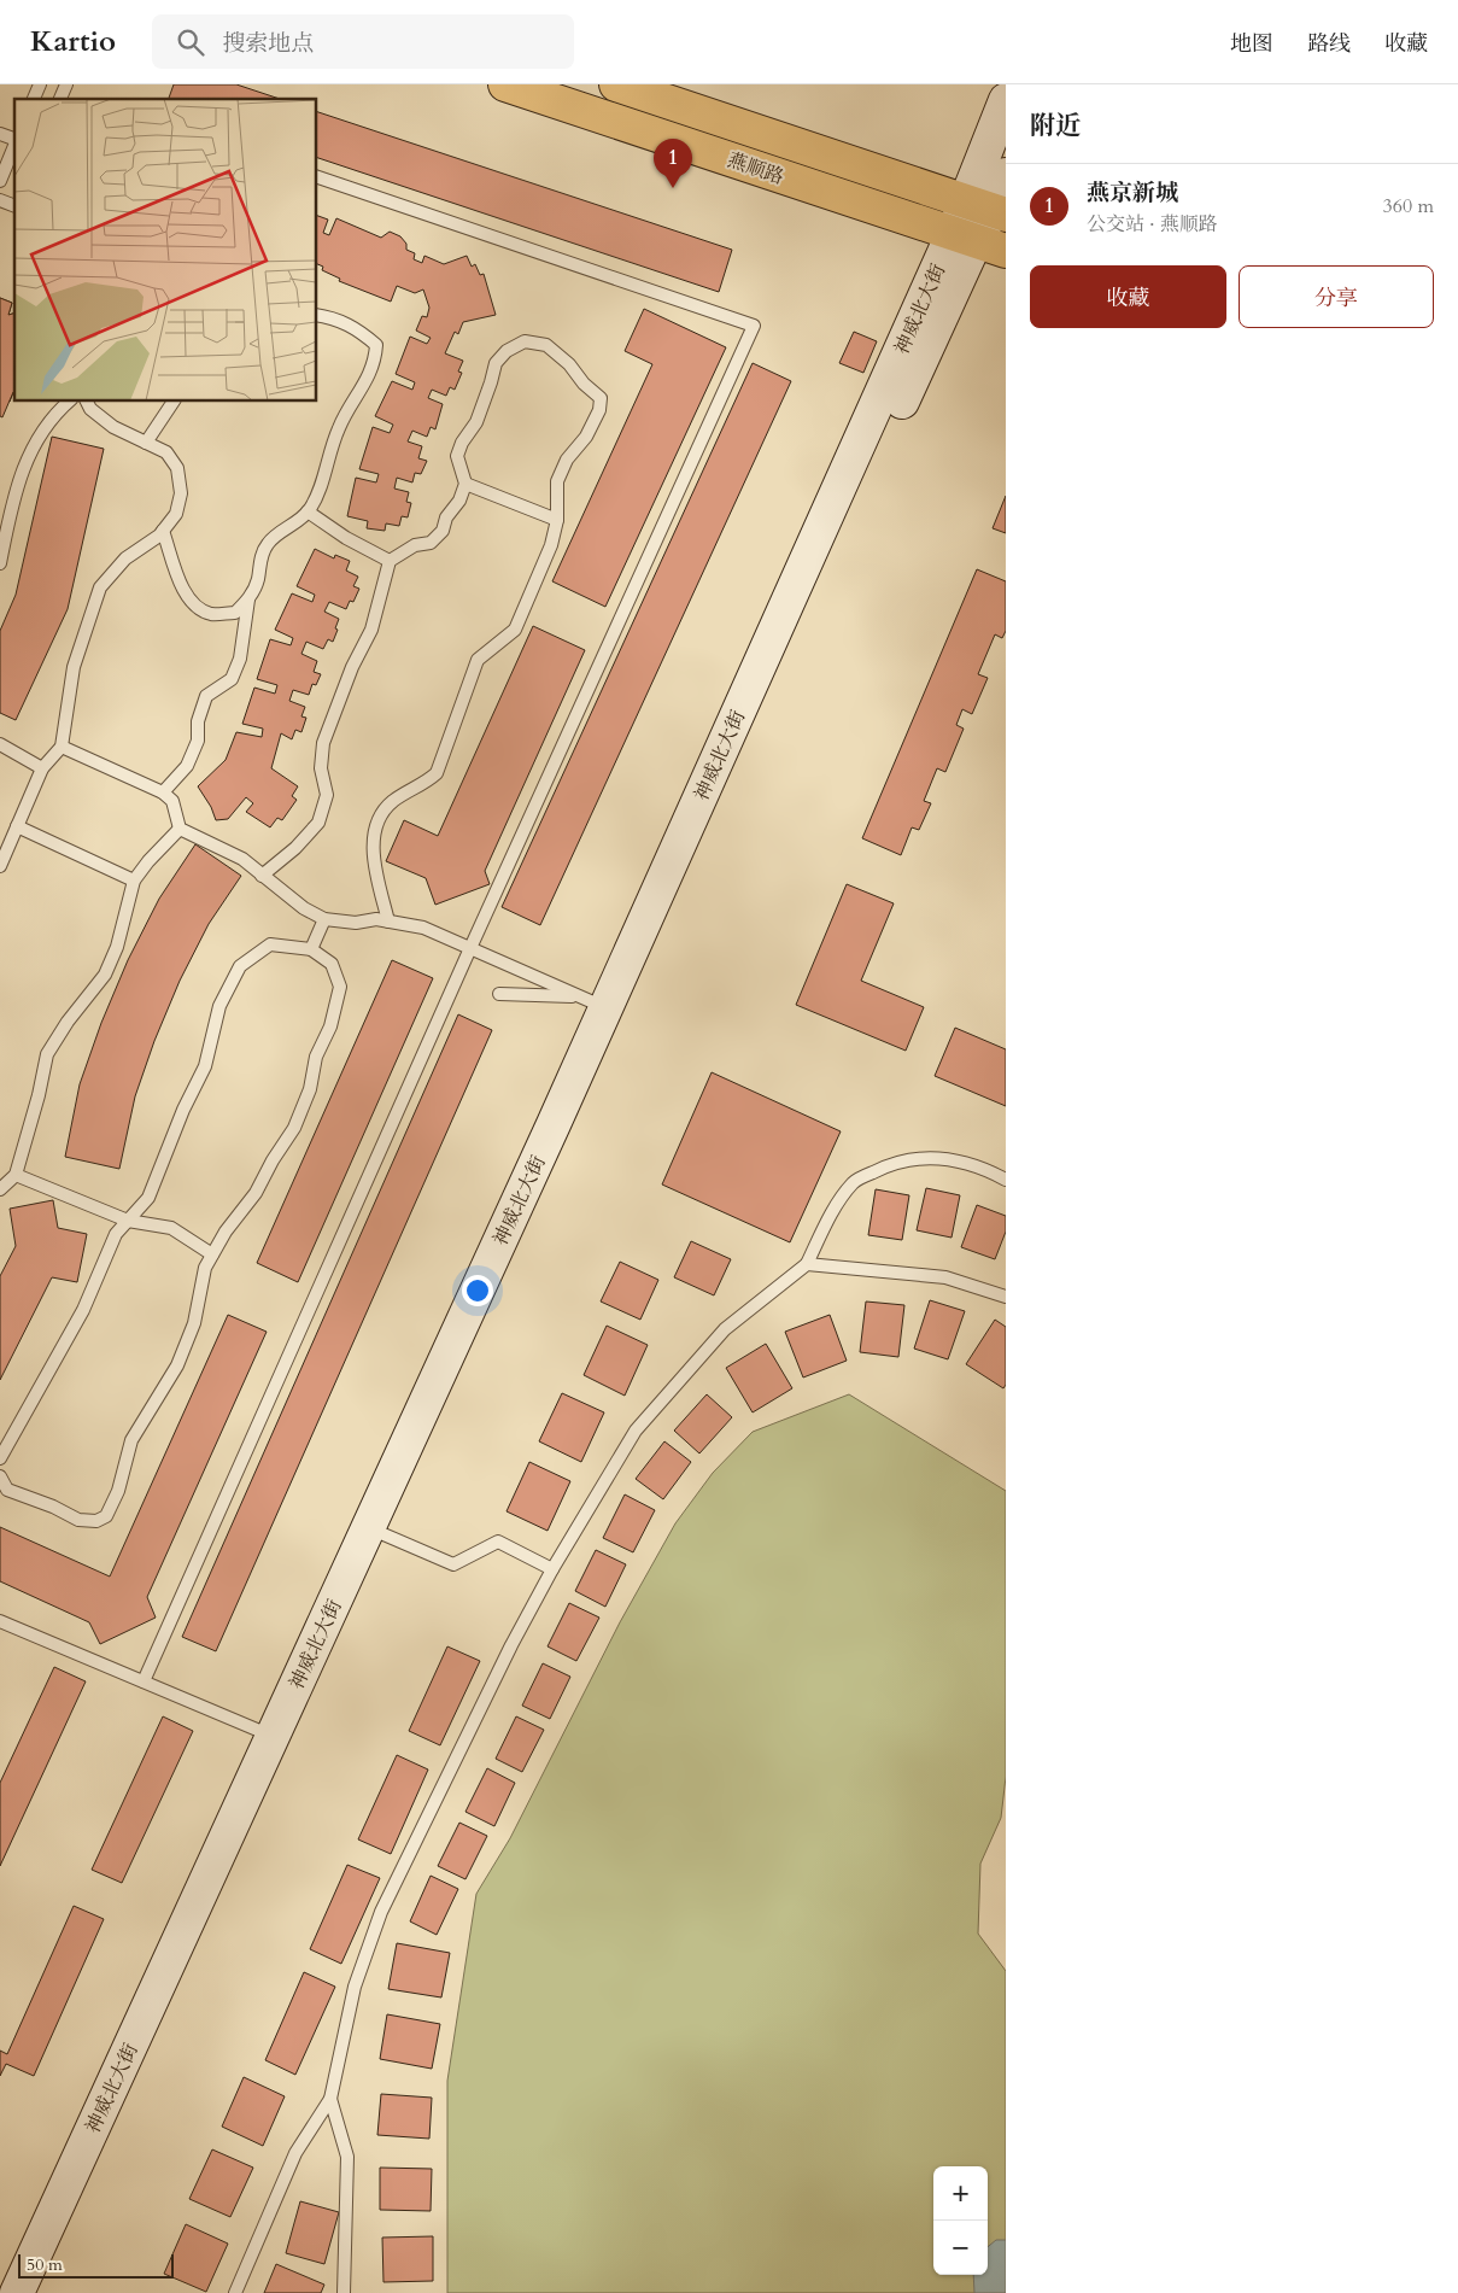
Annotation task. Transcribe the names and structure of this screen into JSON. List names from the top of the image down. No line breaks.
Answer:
{"streets":{"main road":["燕顺路"],"street":["神威北大街"]},"crossings":[["燕顺路","神威北大街"]],"scale_bar":"50 m","page":{"header":"Kartio","search":"搜索地点","nav":["地图","路线","收藏"],"heading":"附近","pins":"1","list":[{"mark":"1","name":"燕京新城","note":"公交站 · 燕顺路","value":"360 m"}],"buttons":["收藏","分享"],"map_buttons":["+","−"],"scale":"50 m"}}
